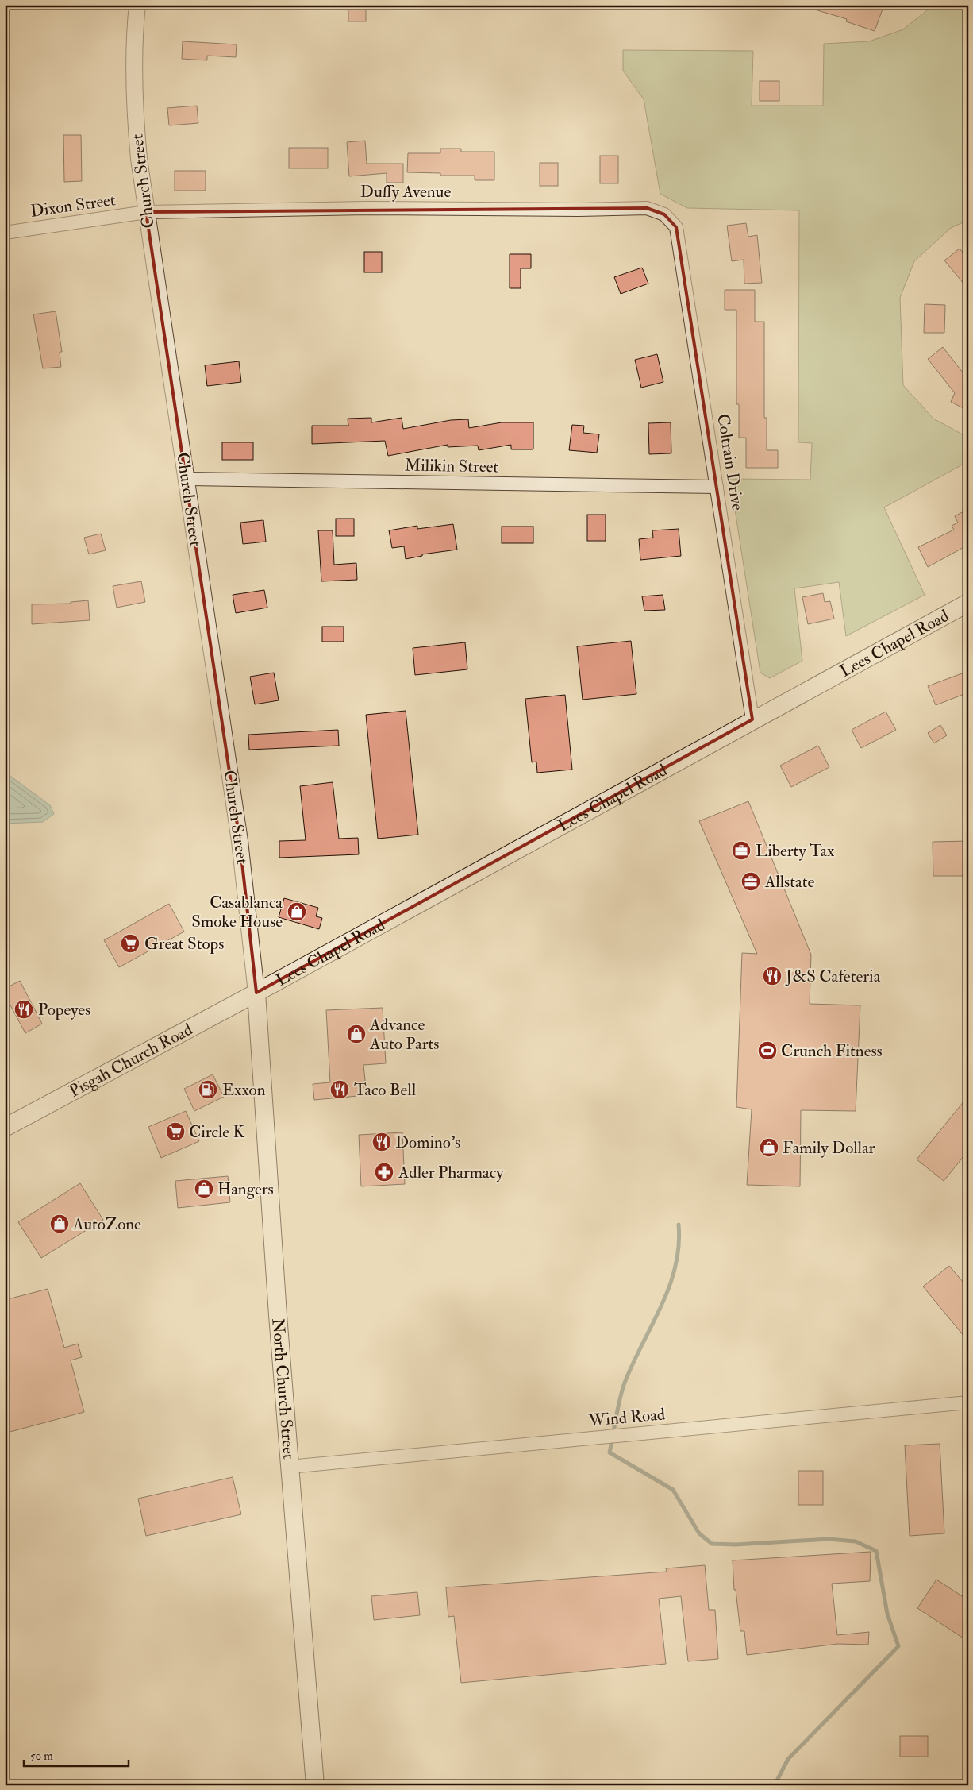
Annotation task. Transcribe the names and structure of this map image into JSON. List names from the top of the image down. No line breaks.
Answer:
{"streets":{"main road":["Lees Chapel Road","Pisgah Church Road","North Church Street"],"street":["Church Street","Duffy Avenue","Dixon Street","Coltrain Drive","Milikin Street","Wind Road"]},"crossings":[["Church Street","Duffy Avenue"],["Church Street","Dixon Street"],["Church Street","Milikin Street"],["Church Street","Lees Chapel Road"],["Church Street","Pisgah Church Road"],["Church Street","North Church Street"],["Duffy Avenue","Dixon Street"],["Duffy Avenue","Coltrain Drive"],["Coltrain Drive","Milikin Street"],["Coltrain Drive","Lees Chapel Road"],["Lees Chapel Road","Pisgah Church Road"],["Lees Chapel Road","North Church Street"],["Pisgah Church Road","North Church Street"],["North Church Street","Wind Road"]],"places":{"office":["Liberty Tax","Allstate"],"shop":["Casablanca Smoke House","Advance Auto Parts","Family Dollar","Hangers","AutoZone"],"supermarket":["Great Stops","Circle K"],"restaurant":["J&S Cafeteria","Popeyes","Taco Bell","Domino's"],"sports":["Crunch Fitness"],"fuel station":["Exxon"],"pharmacy":["Adler Pharmacy"]},"scale_bar":"50 m"}
